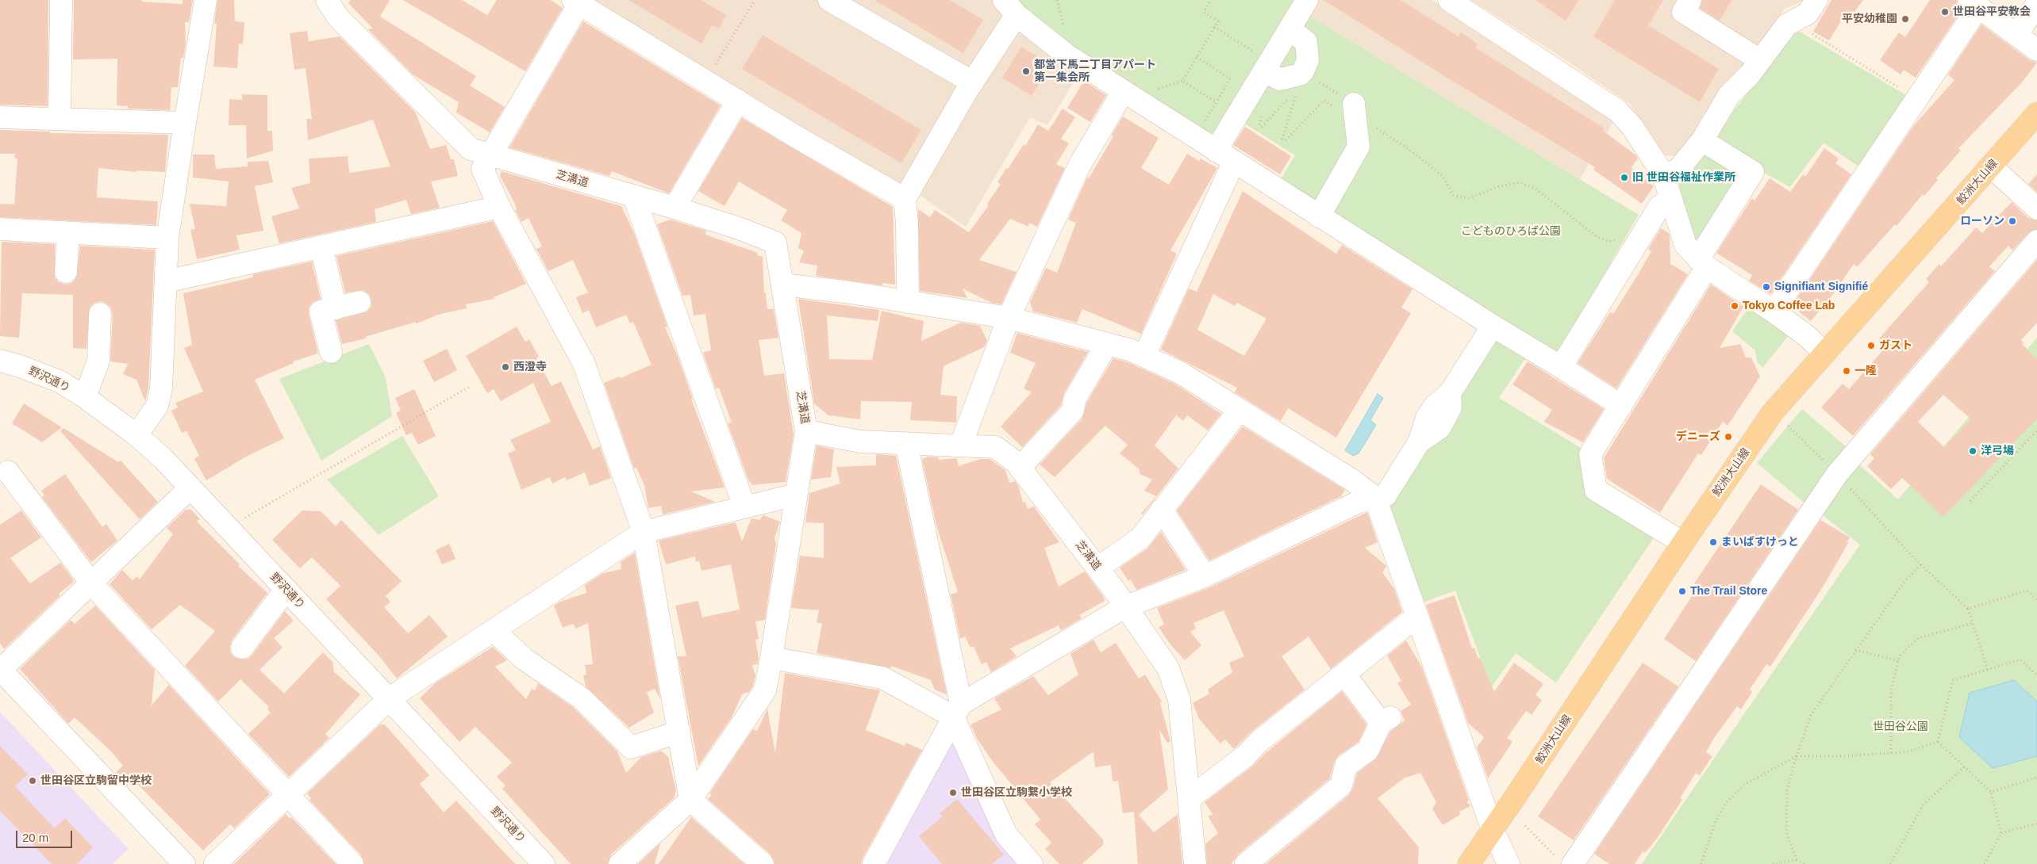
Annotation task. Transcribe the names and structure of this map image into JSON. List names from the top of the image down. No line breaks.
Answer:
{"streets":{"main road":["鮫洲大山線"],"street":["芝溝道","野沢通り"]},"parks":["こどものひろば公園","世田谷公園"],"places":["世田谷平安教会","平安幼稚園","都営下馬二丁目アパート 第一集会所","旧 世田谷福祉作業所","ローソン","Signifiant Signifié","Tokyo Coffee Lab","ガスト","西澄寺","一隆","デニーズ","洋弓場","まいばすけっと","The Trail Store","世田谷区立駒留中学校","世田谷区立駒繋小学校"],"scale_bar":"20 m"}
